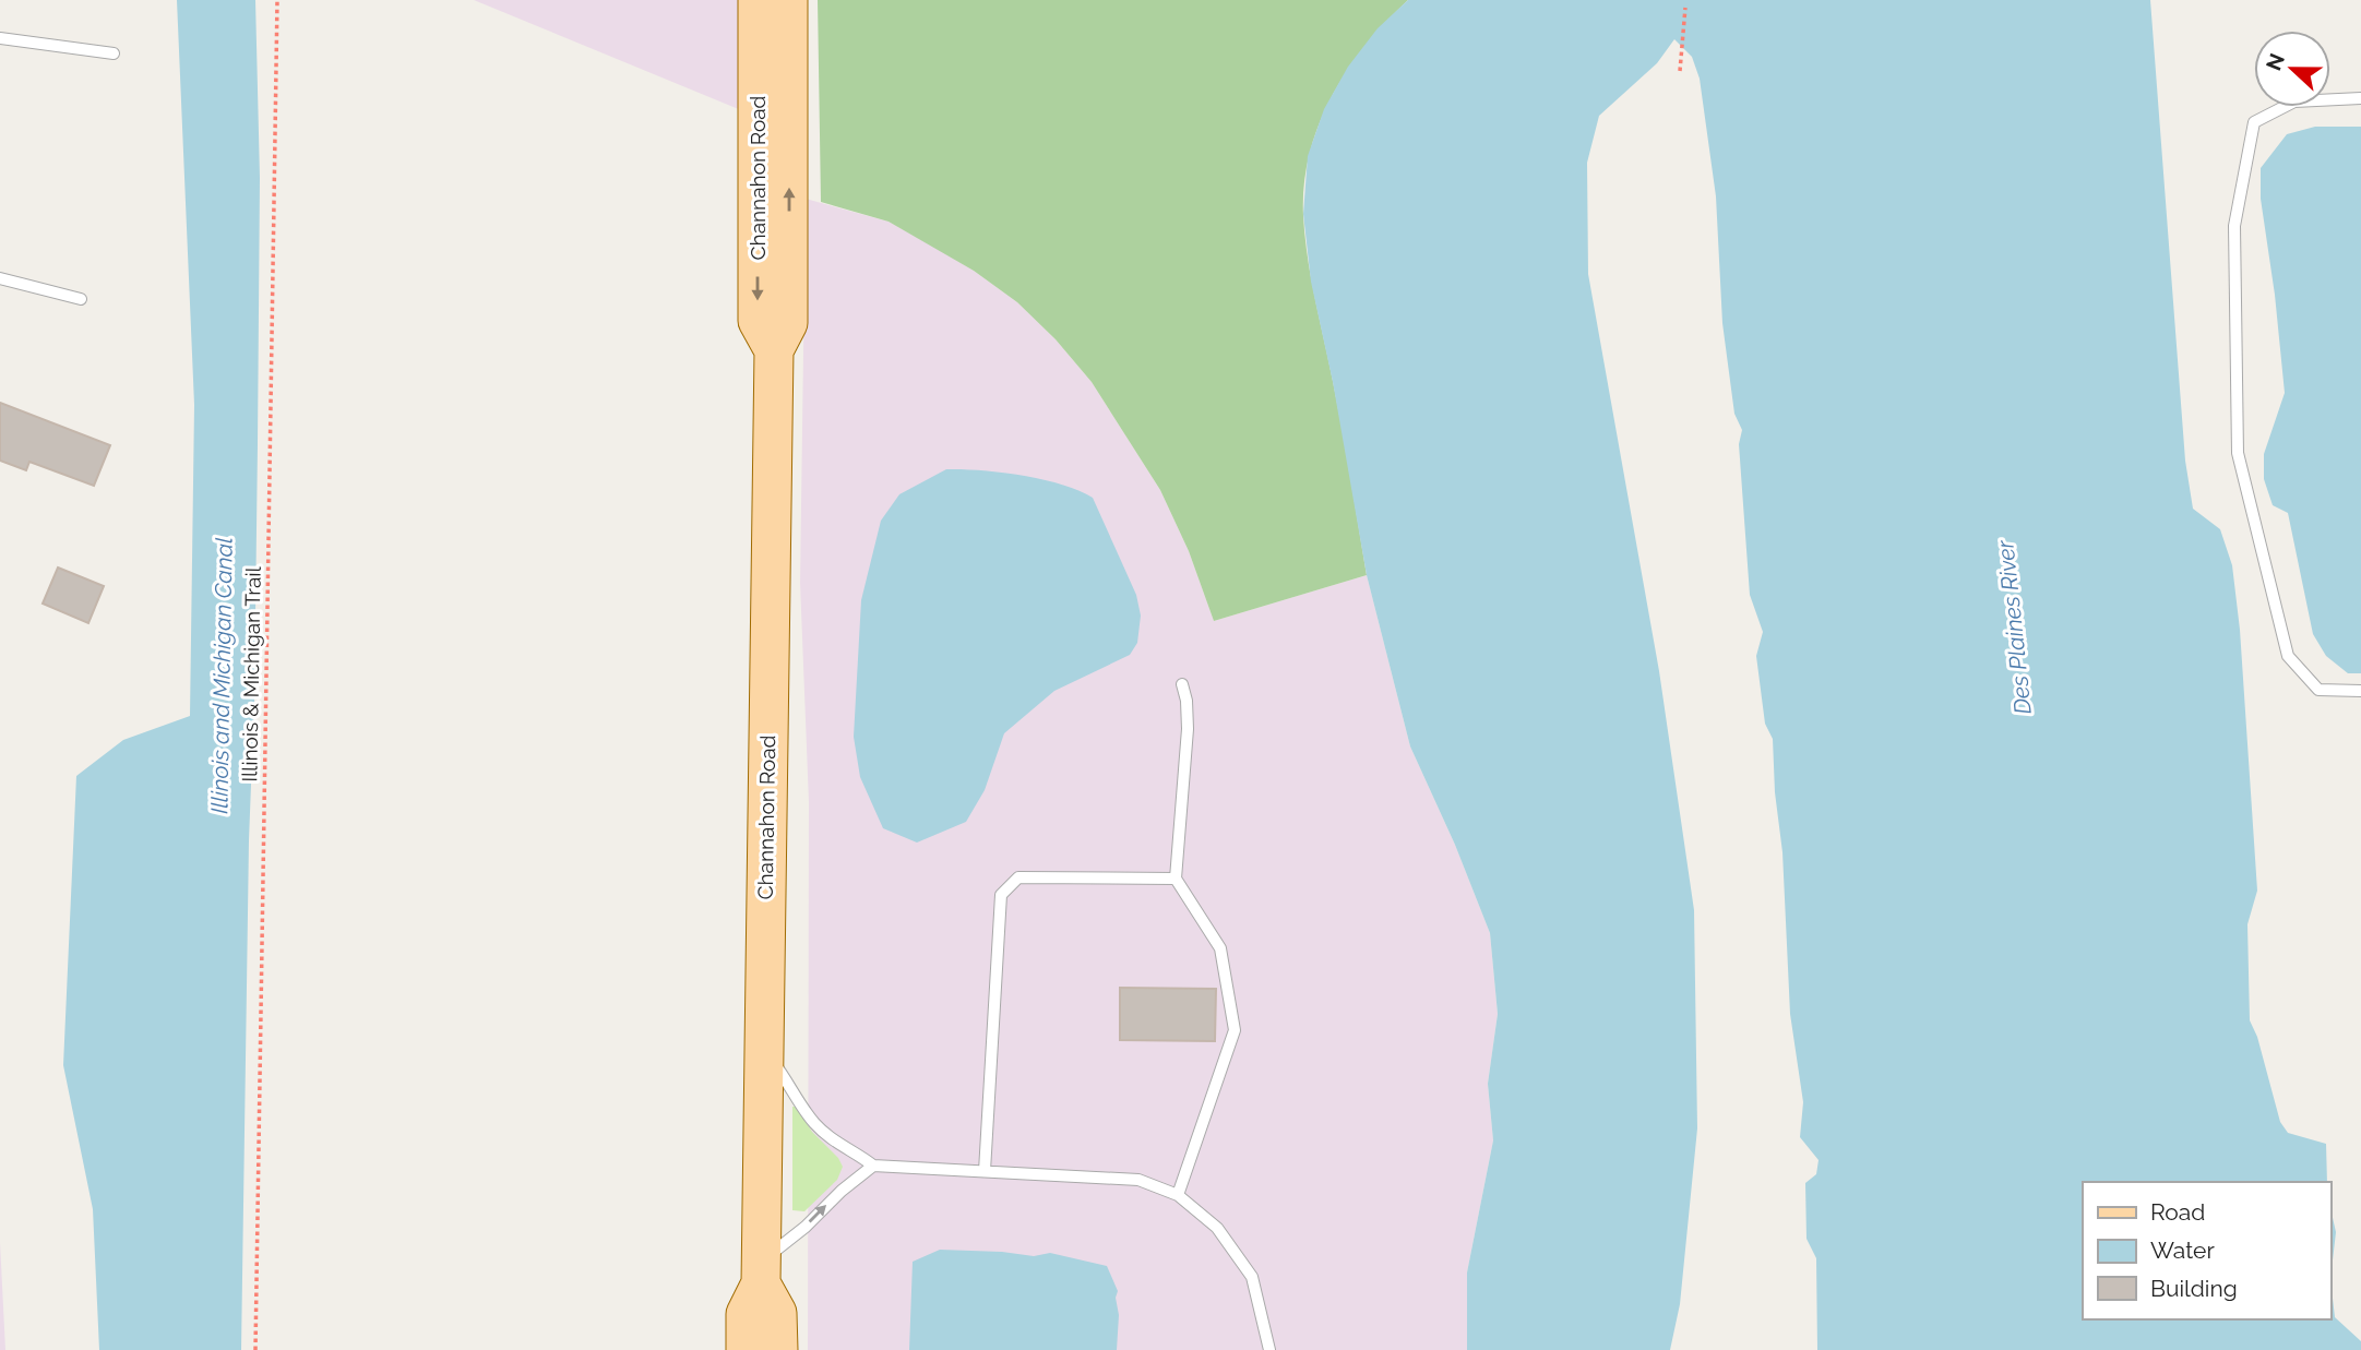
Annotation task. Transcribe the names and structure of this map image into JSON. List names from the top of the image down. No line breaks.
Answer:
{"streets":{"main road":["Channahon Road"],"path":["Illinois & Michigan Trail"]},"water":["Des Plaines River","Illinois and Michigan Canal"],"legend":["Road","Water","Building"],"north":"left"}
